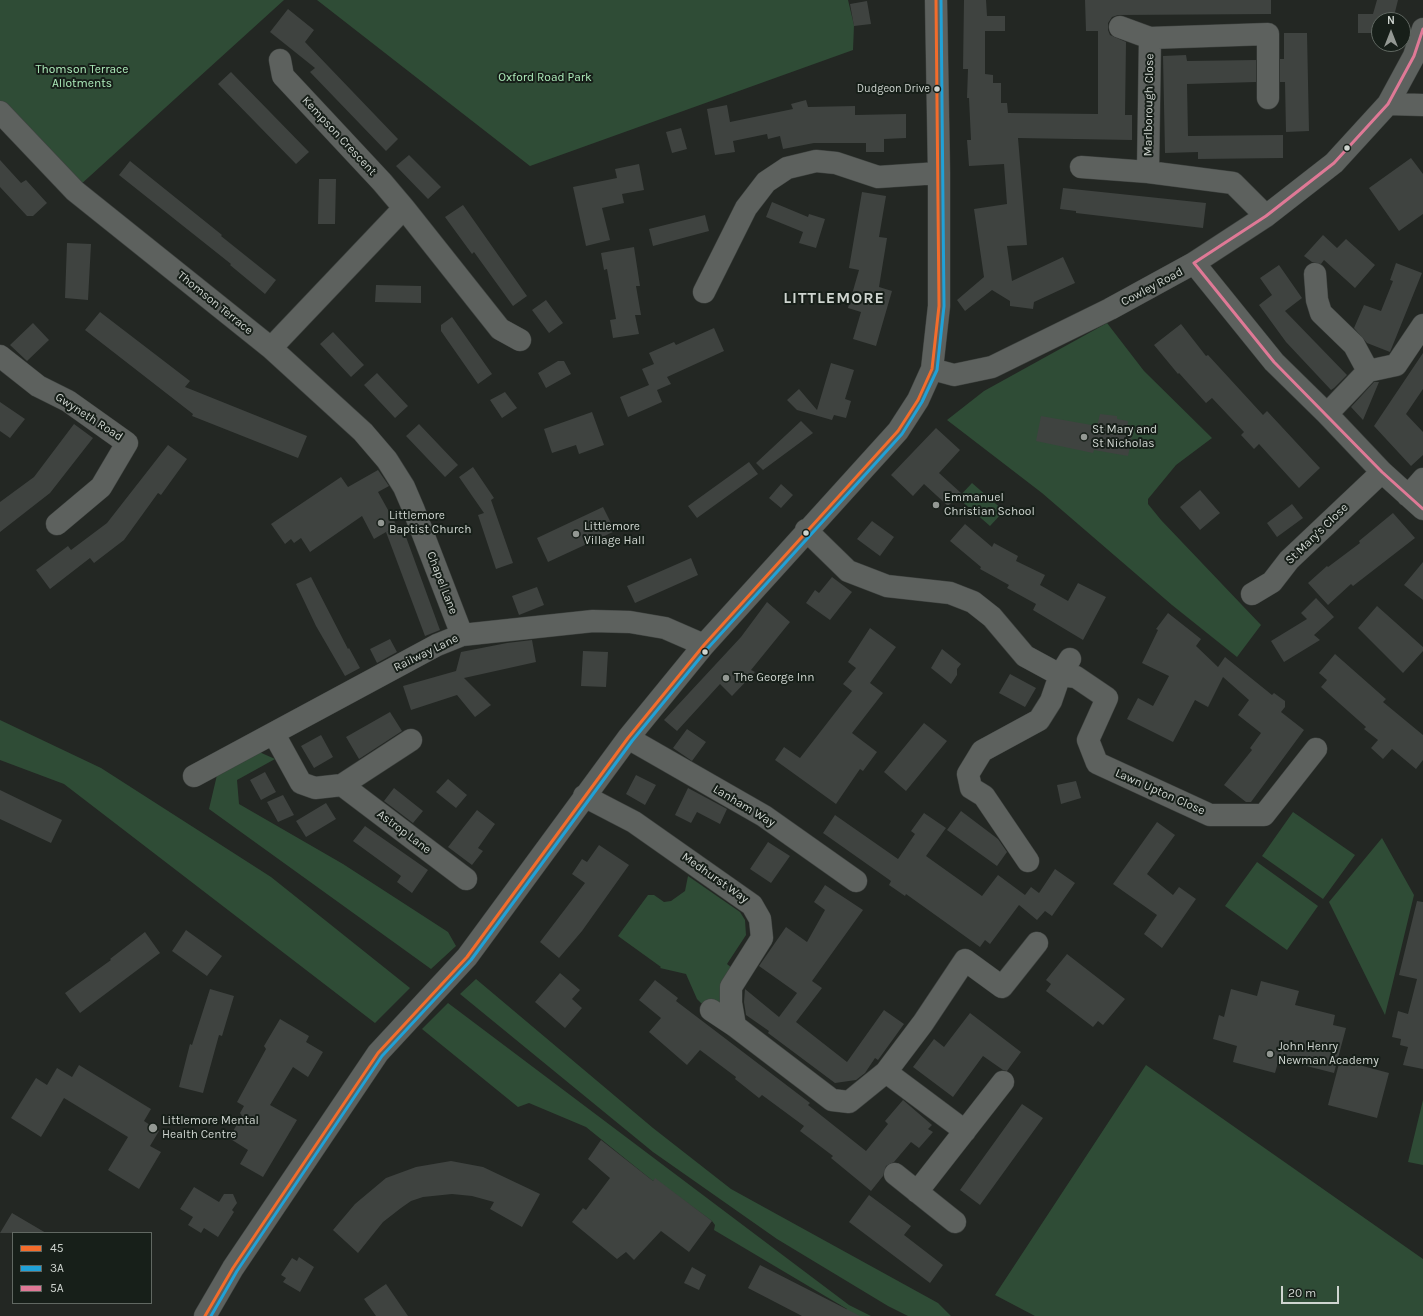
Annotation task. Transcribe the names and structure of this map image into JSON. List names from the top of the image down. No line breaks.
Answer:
{"streets":{"street":["Marlborough Close","Kempson Crescent","Cowley Road","Thomson Terrace","Gwyneth Road","St Mary's Close","Chapel Lane","Railway Lane","Lawn Upton Close","Lanham Way","Astrop Lane","Medhurst Way"]},"crossings":[["Marlborough Close","Cowley Road"],["Thomson Terrace","Chapel Lane"],["Chapel Lane","Railway Lane"]],"districts":["LITTLEMORE"],"parks":["Thomson Terrace Allotments","Oxford Road Park"],"places":["Dudgeon Drive","St Mary and St Nicholas","Emmanuel Christian School","Littlemore Baptist Church","Littlemore Village Hall","The George Inn","John Henry Newman Academy","Littlemore Mental Health Centre"],"lines":["transit line 45","transit line 3A","transit line 5A"],"legend":["45","3A","5A"],"scale_bar":"20 m","north":"top"}
